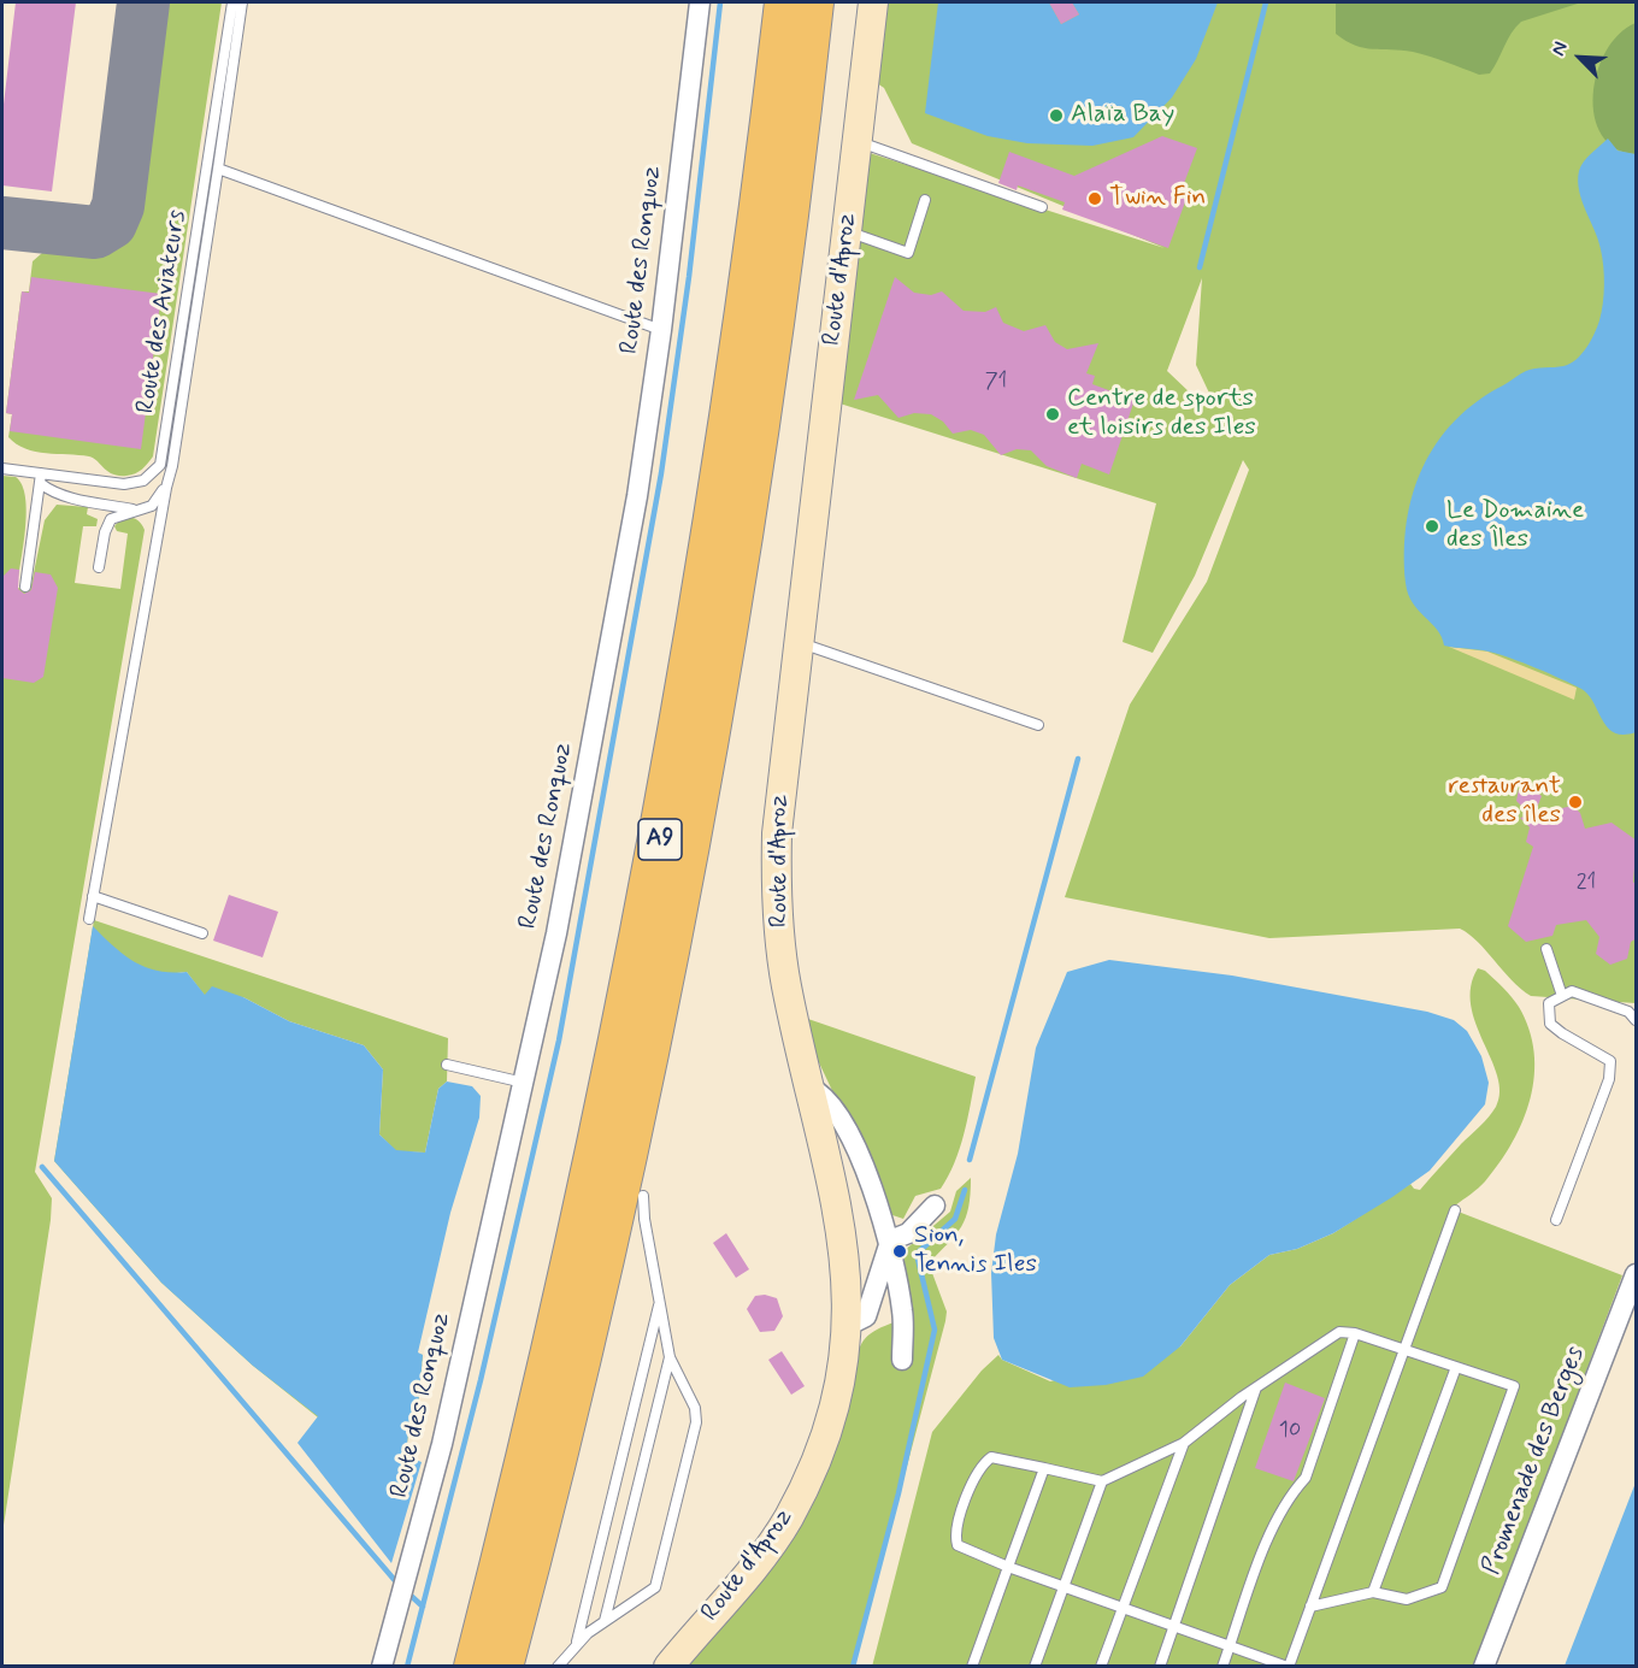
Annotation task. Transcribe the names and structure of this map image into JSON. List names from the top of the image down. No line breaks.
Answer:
{"streets":{"highway":["A9"],"street":["Route des Ronquoz","Route d'Aproz","Promenade des Berges"],"lane":["Route des Aviateurs"]},"places":["Alaïa Bay","Twin Fin","Centre de sports et loisirs des Iles","Le Domaine des Îles","restaurant des îles","Sion, Tennis Iles"],"house_numbers":["71","21","10"],"north":"top left"}
